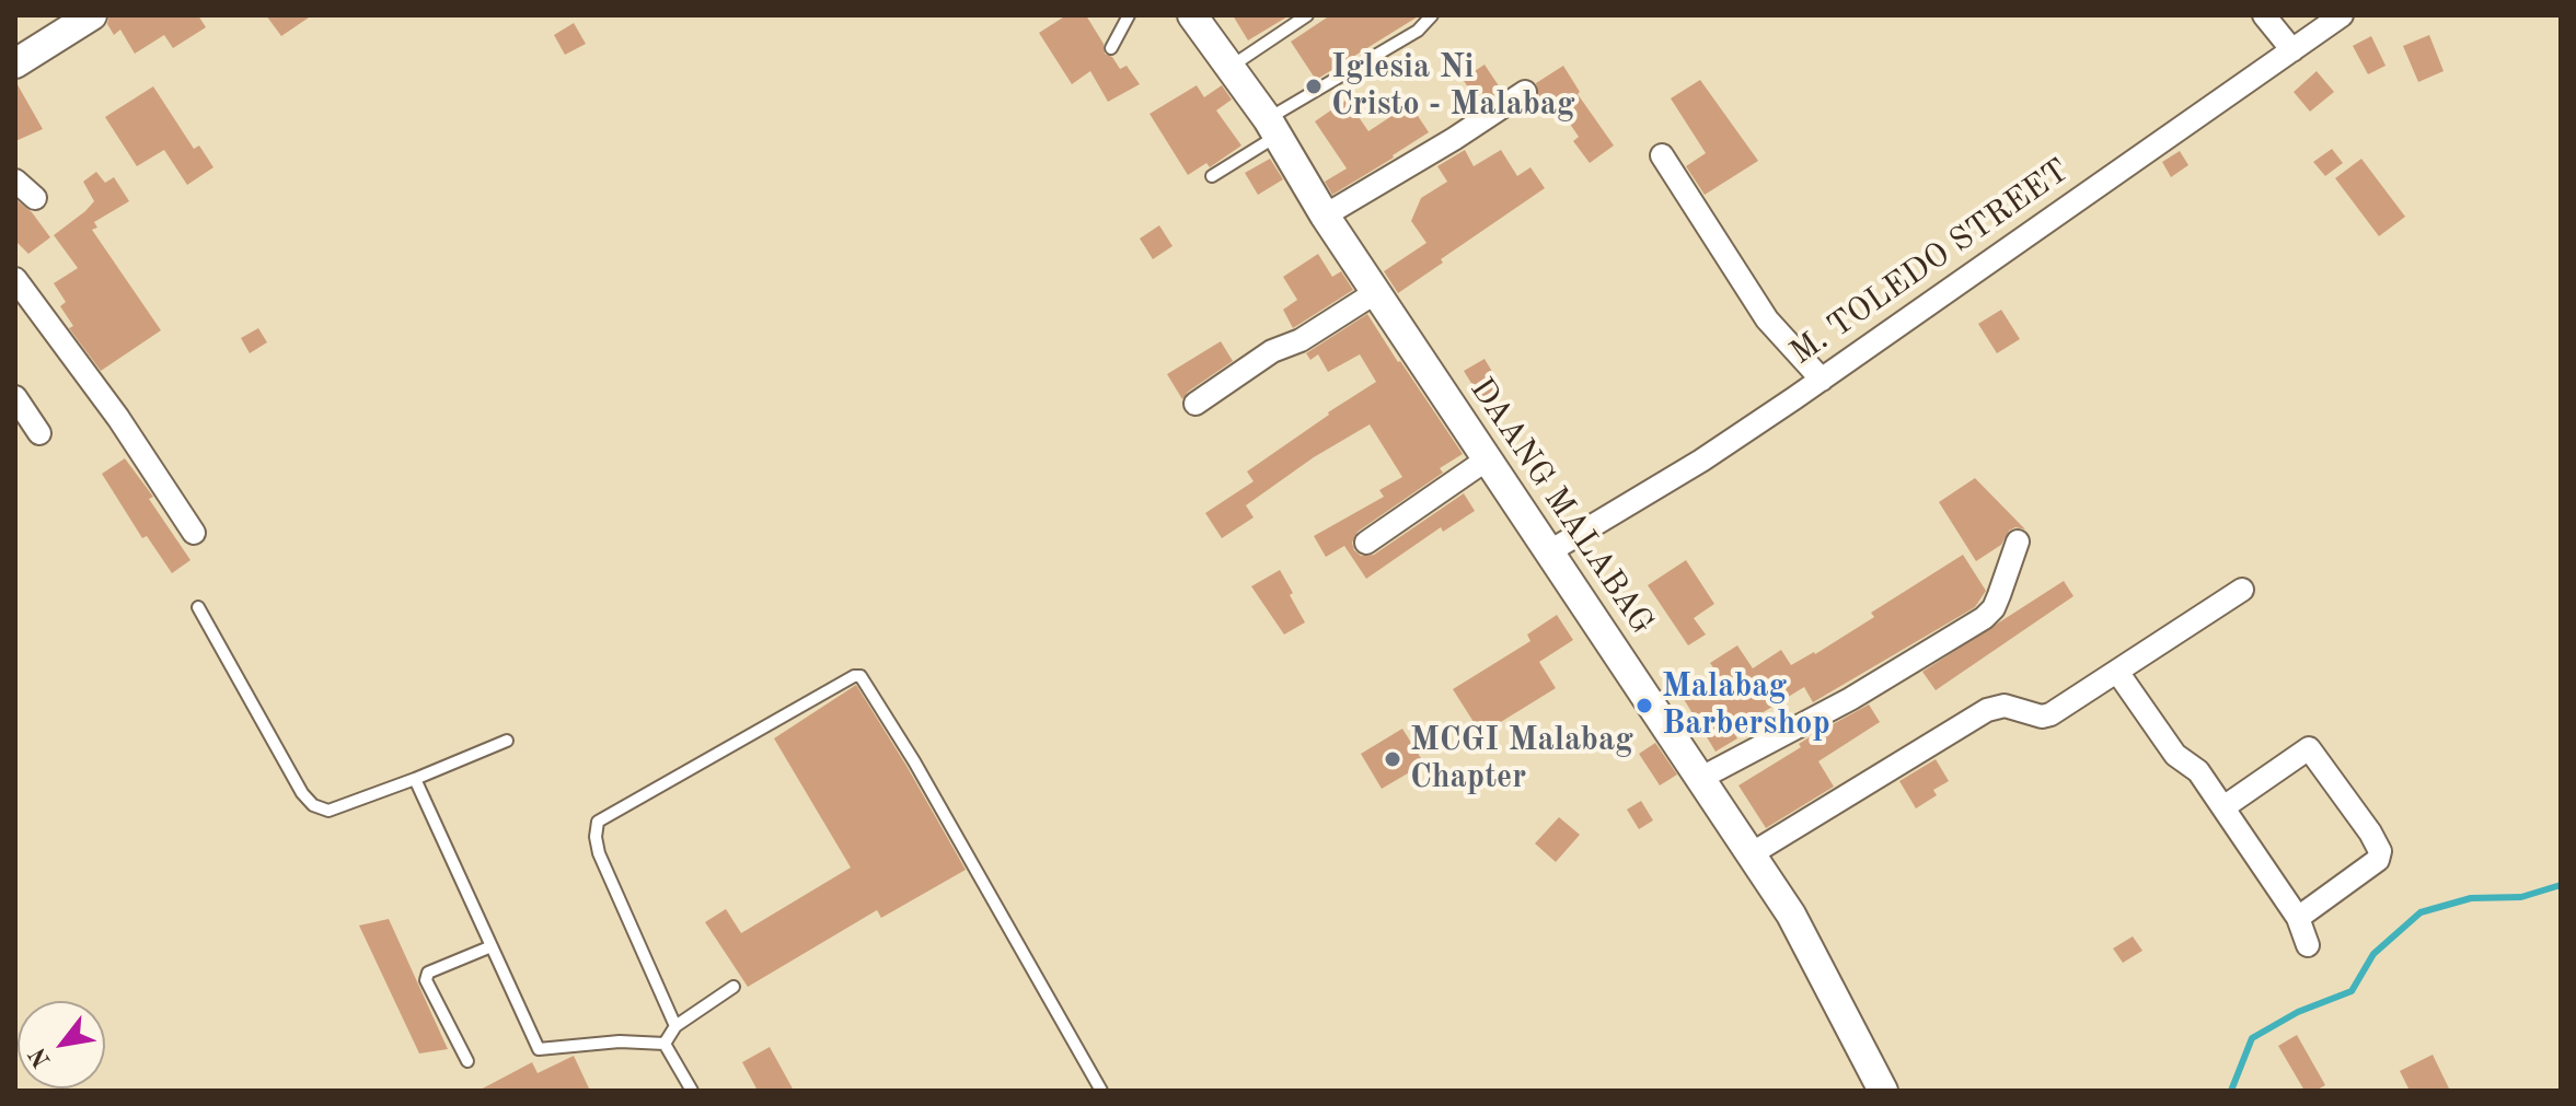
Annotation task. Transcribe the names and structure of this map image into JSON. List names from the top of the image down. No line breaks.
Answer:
{"streets":{"street":["M. TOLEDO STREET","DAANG MALABAG"]},"crossings":[["M. TOLEDO STREET","DAANG MALABAG"]],"places":["Iglesia Ni Cristo - Malabag","Malabag Barbershop","MCGI Malabag Chapter"],"north":"bottom left"}
